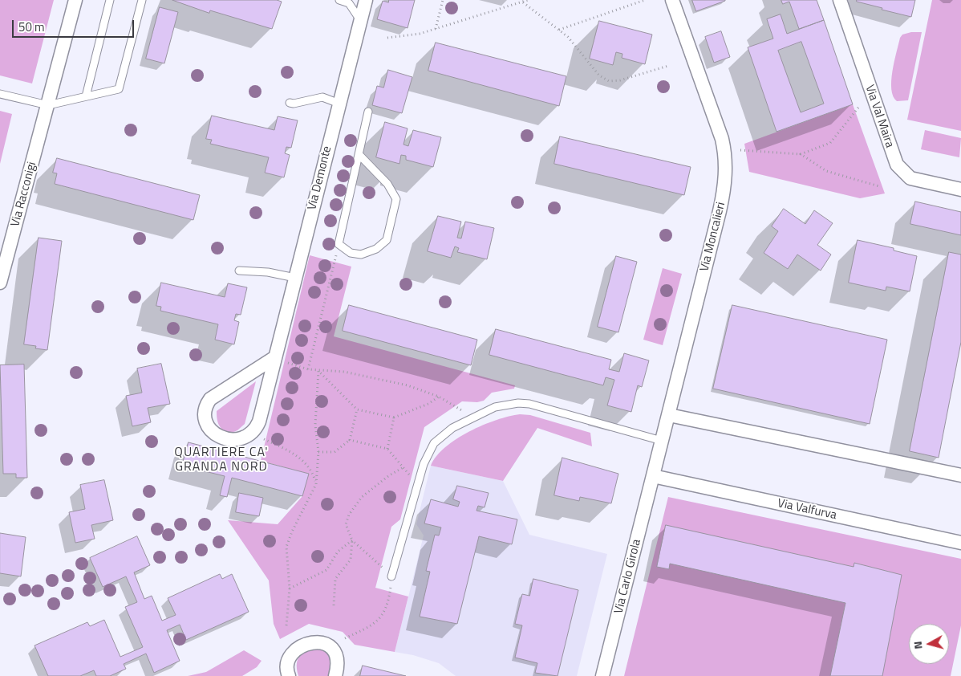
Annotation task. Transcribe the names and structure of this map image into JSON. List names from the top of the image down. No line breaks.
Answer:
{"streets":{"street":["Via Val Maira","Via Demonte","Via Racconigi","Via Moncalieri","Via Valfurva","Via Carlo Girola"]},"crossings":[["Via Moncalieri","Via Valfurva"],["Via Moncalieri","Via Carlo Girola"],["Via Valfurva","Via Carlo Girola"]],"districts":["QUARTIERE CA' GRANDA NORD"],"scale_bar":"50 m","north":"left"}
